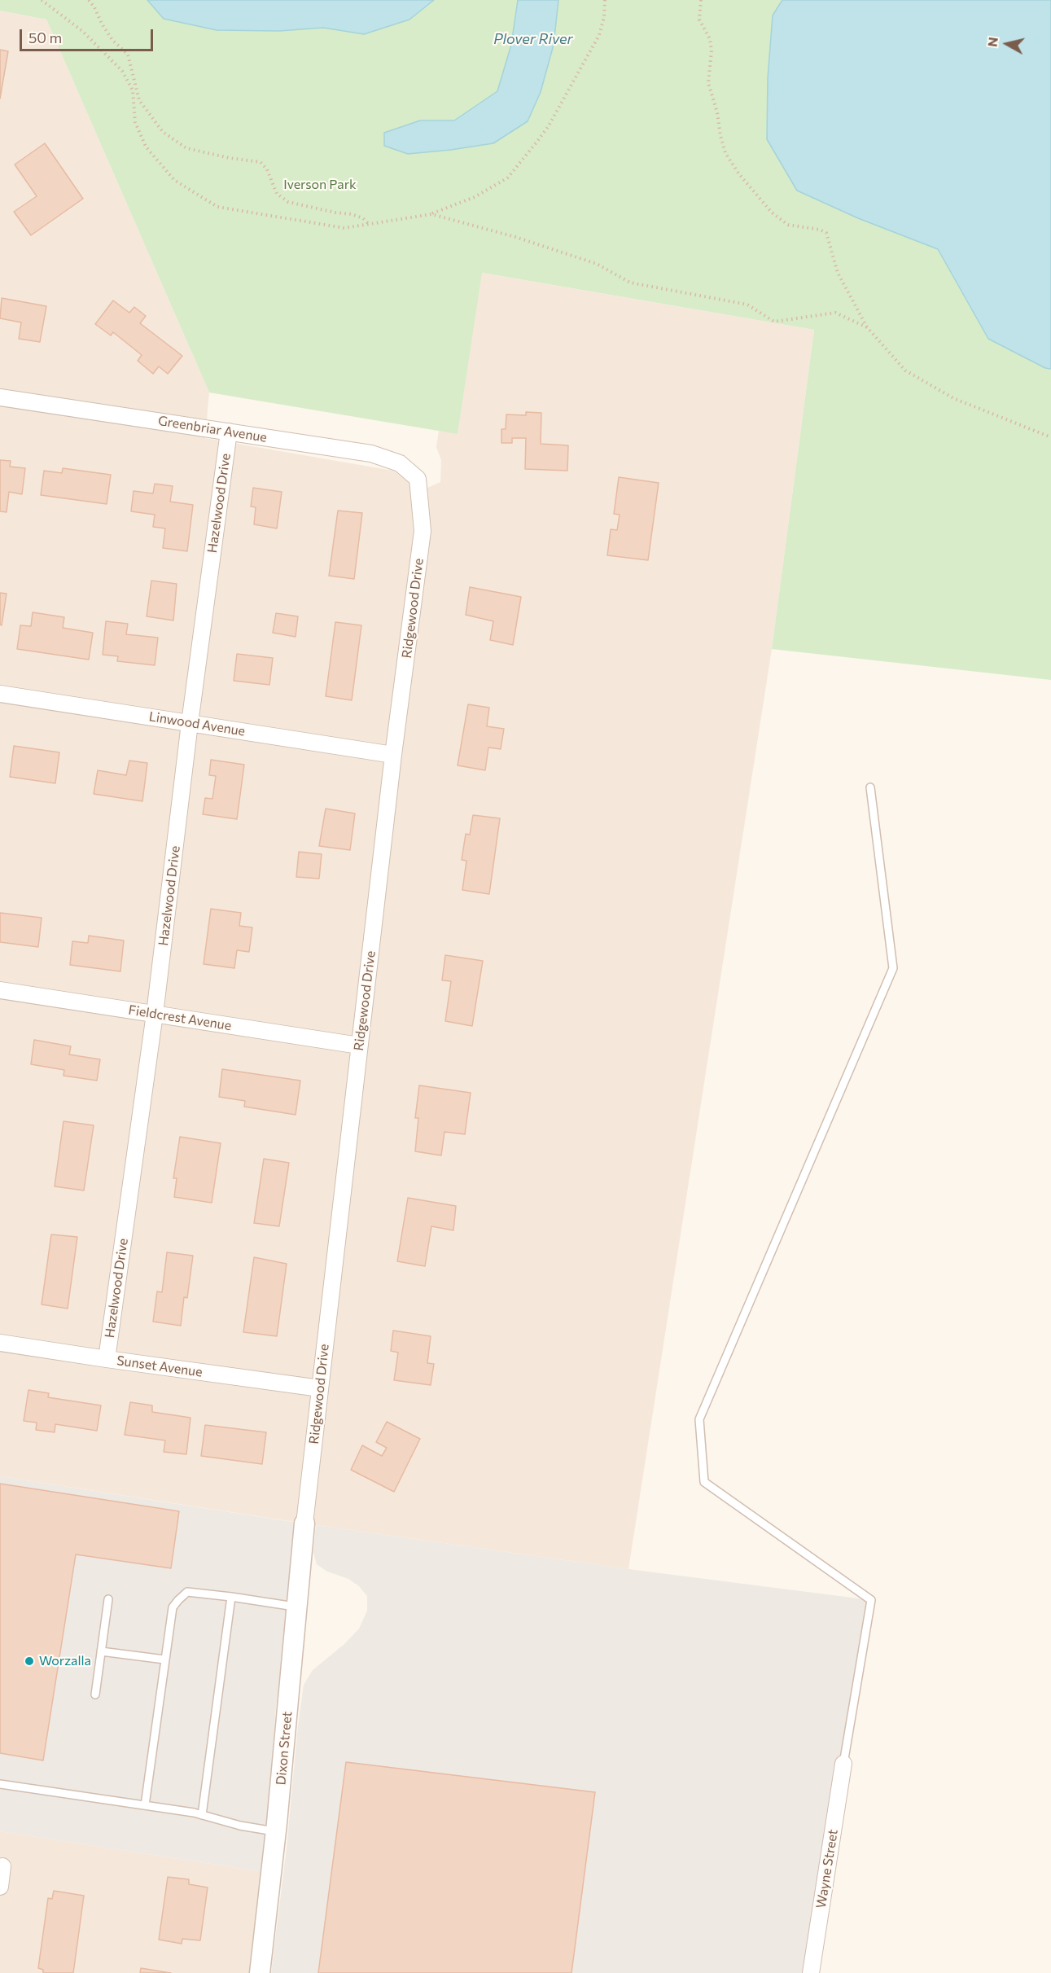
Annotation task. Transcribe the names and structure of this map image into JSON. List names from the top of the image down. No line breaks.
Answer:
{"streets":{"street":["Greenbriar Avenue","Hazelwood Drive","Ridgewood Drive","Linwood Avenue","Fieldcrest Avenue","Sunset Avenue","Dixon Street","Wayne Street"]},"crossings":[["Greenbriar Avenue","Hazelwood Drive"],["Greenbriar Avenue","Ridgewood Drive"],["Hazelwood Drive","Linwood Avenue"],["Hazelwood Drive","Fieldcrest Avenue"],["Hazelwood Drive","Sunset Avenue"],["Ridgewood Drive","Linwood Avenue"],["Ridgewood Drive","Fieldcrest Avenue"],["Ridgewood Drive","Sunset Avenue"],["Ridgewood Drive","Dixon Street"]],"water":["Plover River"],"parks":["Iverson Park"],"places":["Worzalla"],"scale_bar":"50 m","north":"left"}
